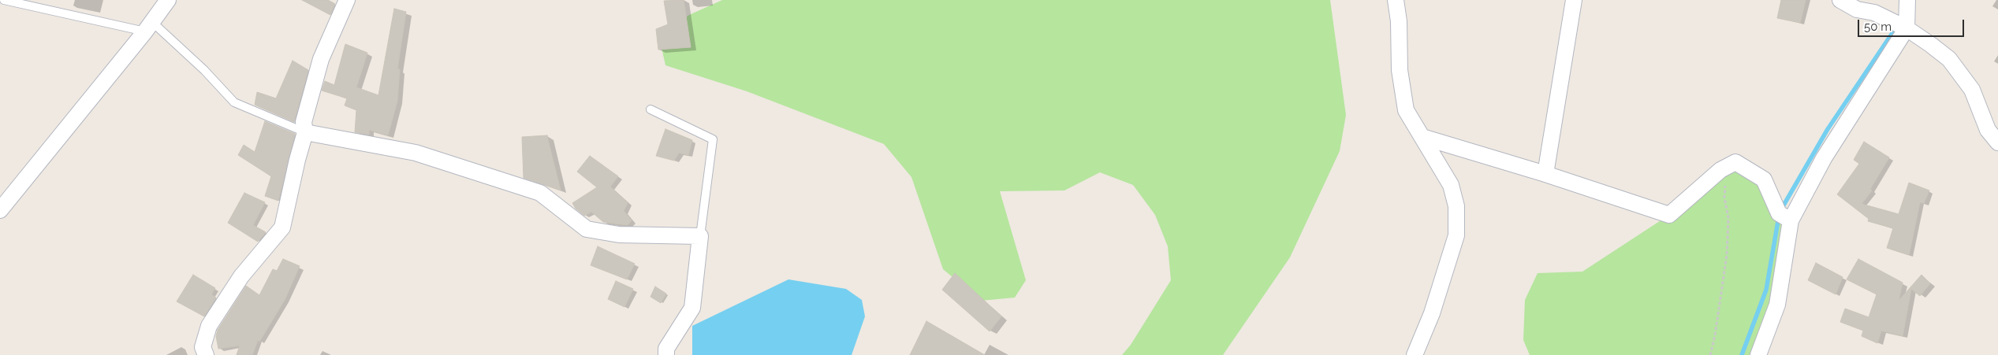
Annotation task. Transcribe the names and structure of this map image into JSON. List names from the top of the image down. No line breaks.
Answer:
{"scale_bar":"50 m"}
